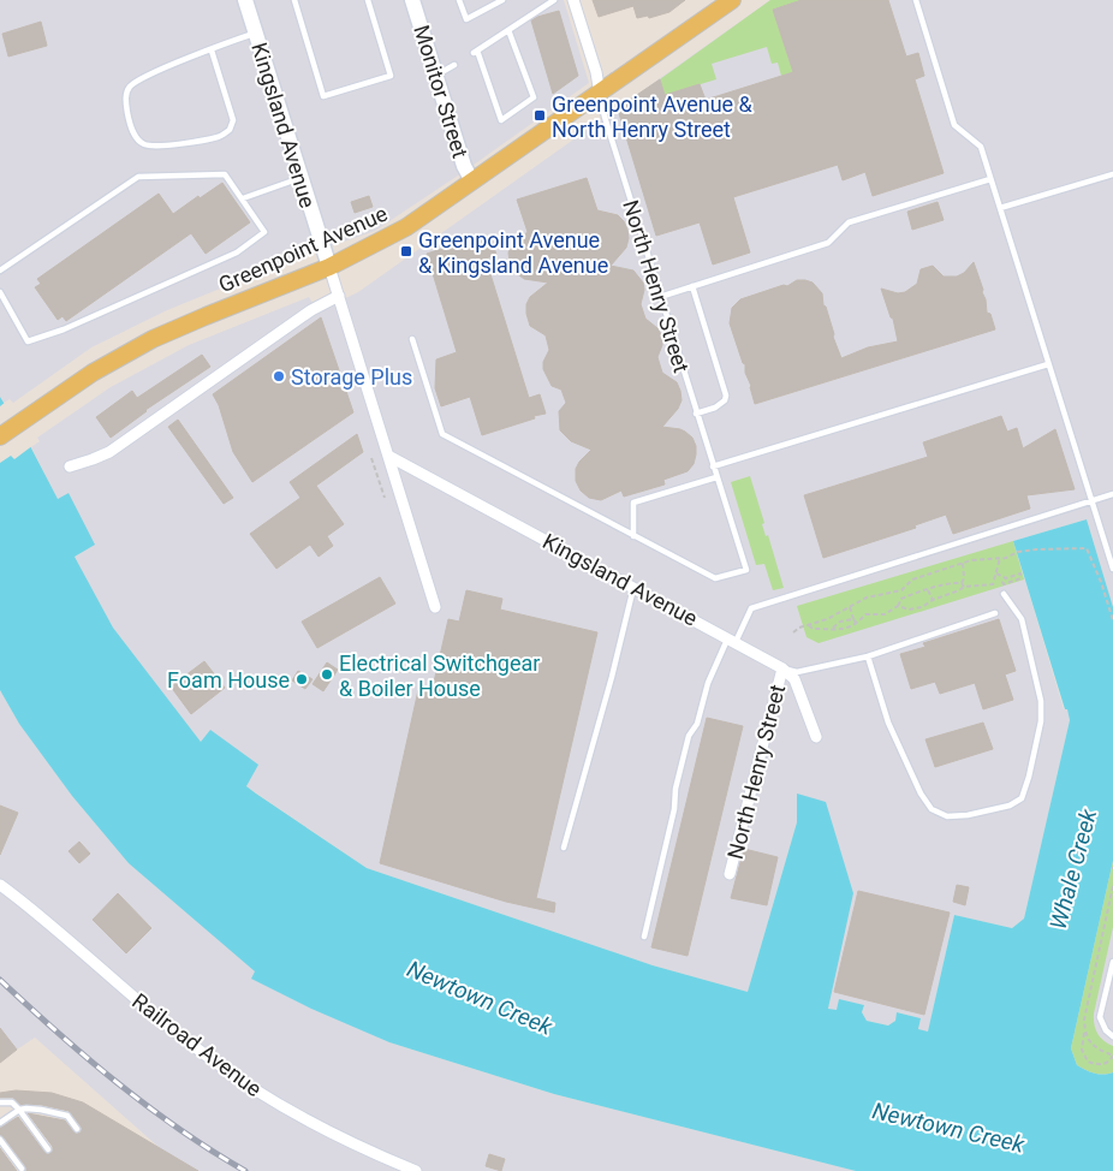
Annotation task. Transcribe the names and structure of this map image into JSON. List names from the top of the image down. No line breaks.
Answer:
{"streets":{"main road":["Monitor Street","Kingsland Avenue","Greenpoint Avenue"],"street":["North Henry Street","Railroad Avenue"]},"crossings":[["Monitor Street","Greenpoint Avenue"],["Kingsland Avenue","Greenpoint Avenue"],["Kingsland Avenue","North Henry Street"],["Greenpoint Avenue","North Henry Street"]],"water":["Whale Creek","Newtown Creek"],"places":{"transit":["Greenpoint Avenue & North Henry Street","Greenpoint Avenue & Kingsland Avenue"],"other":["Storage Plus","Electrical Switchgear & Boiler House","Foam House"]}}
